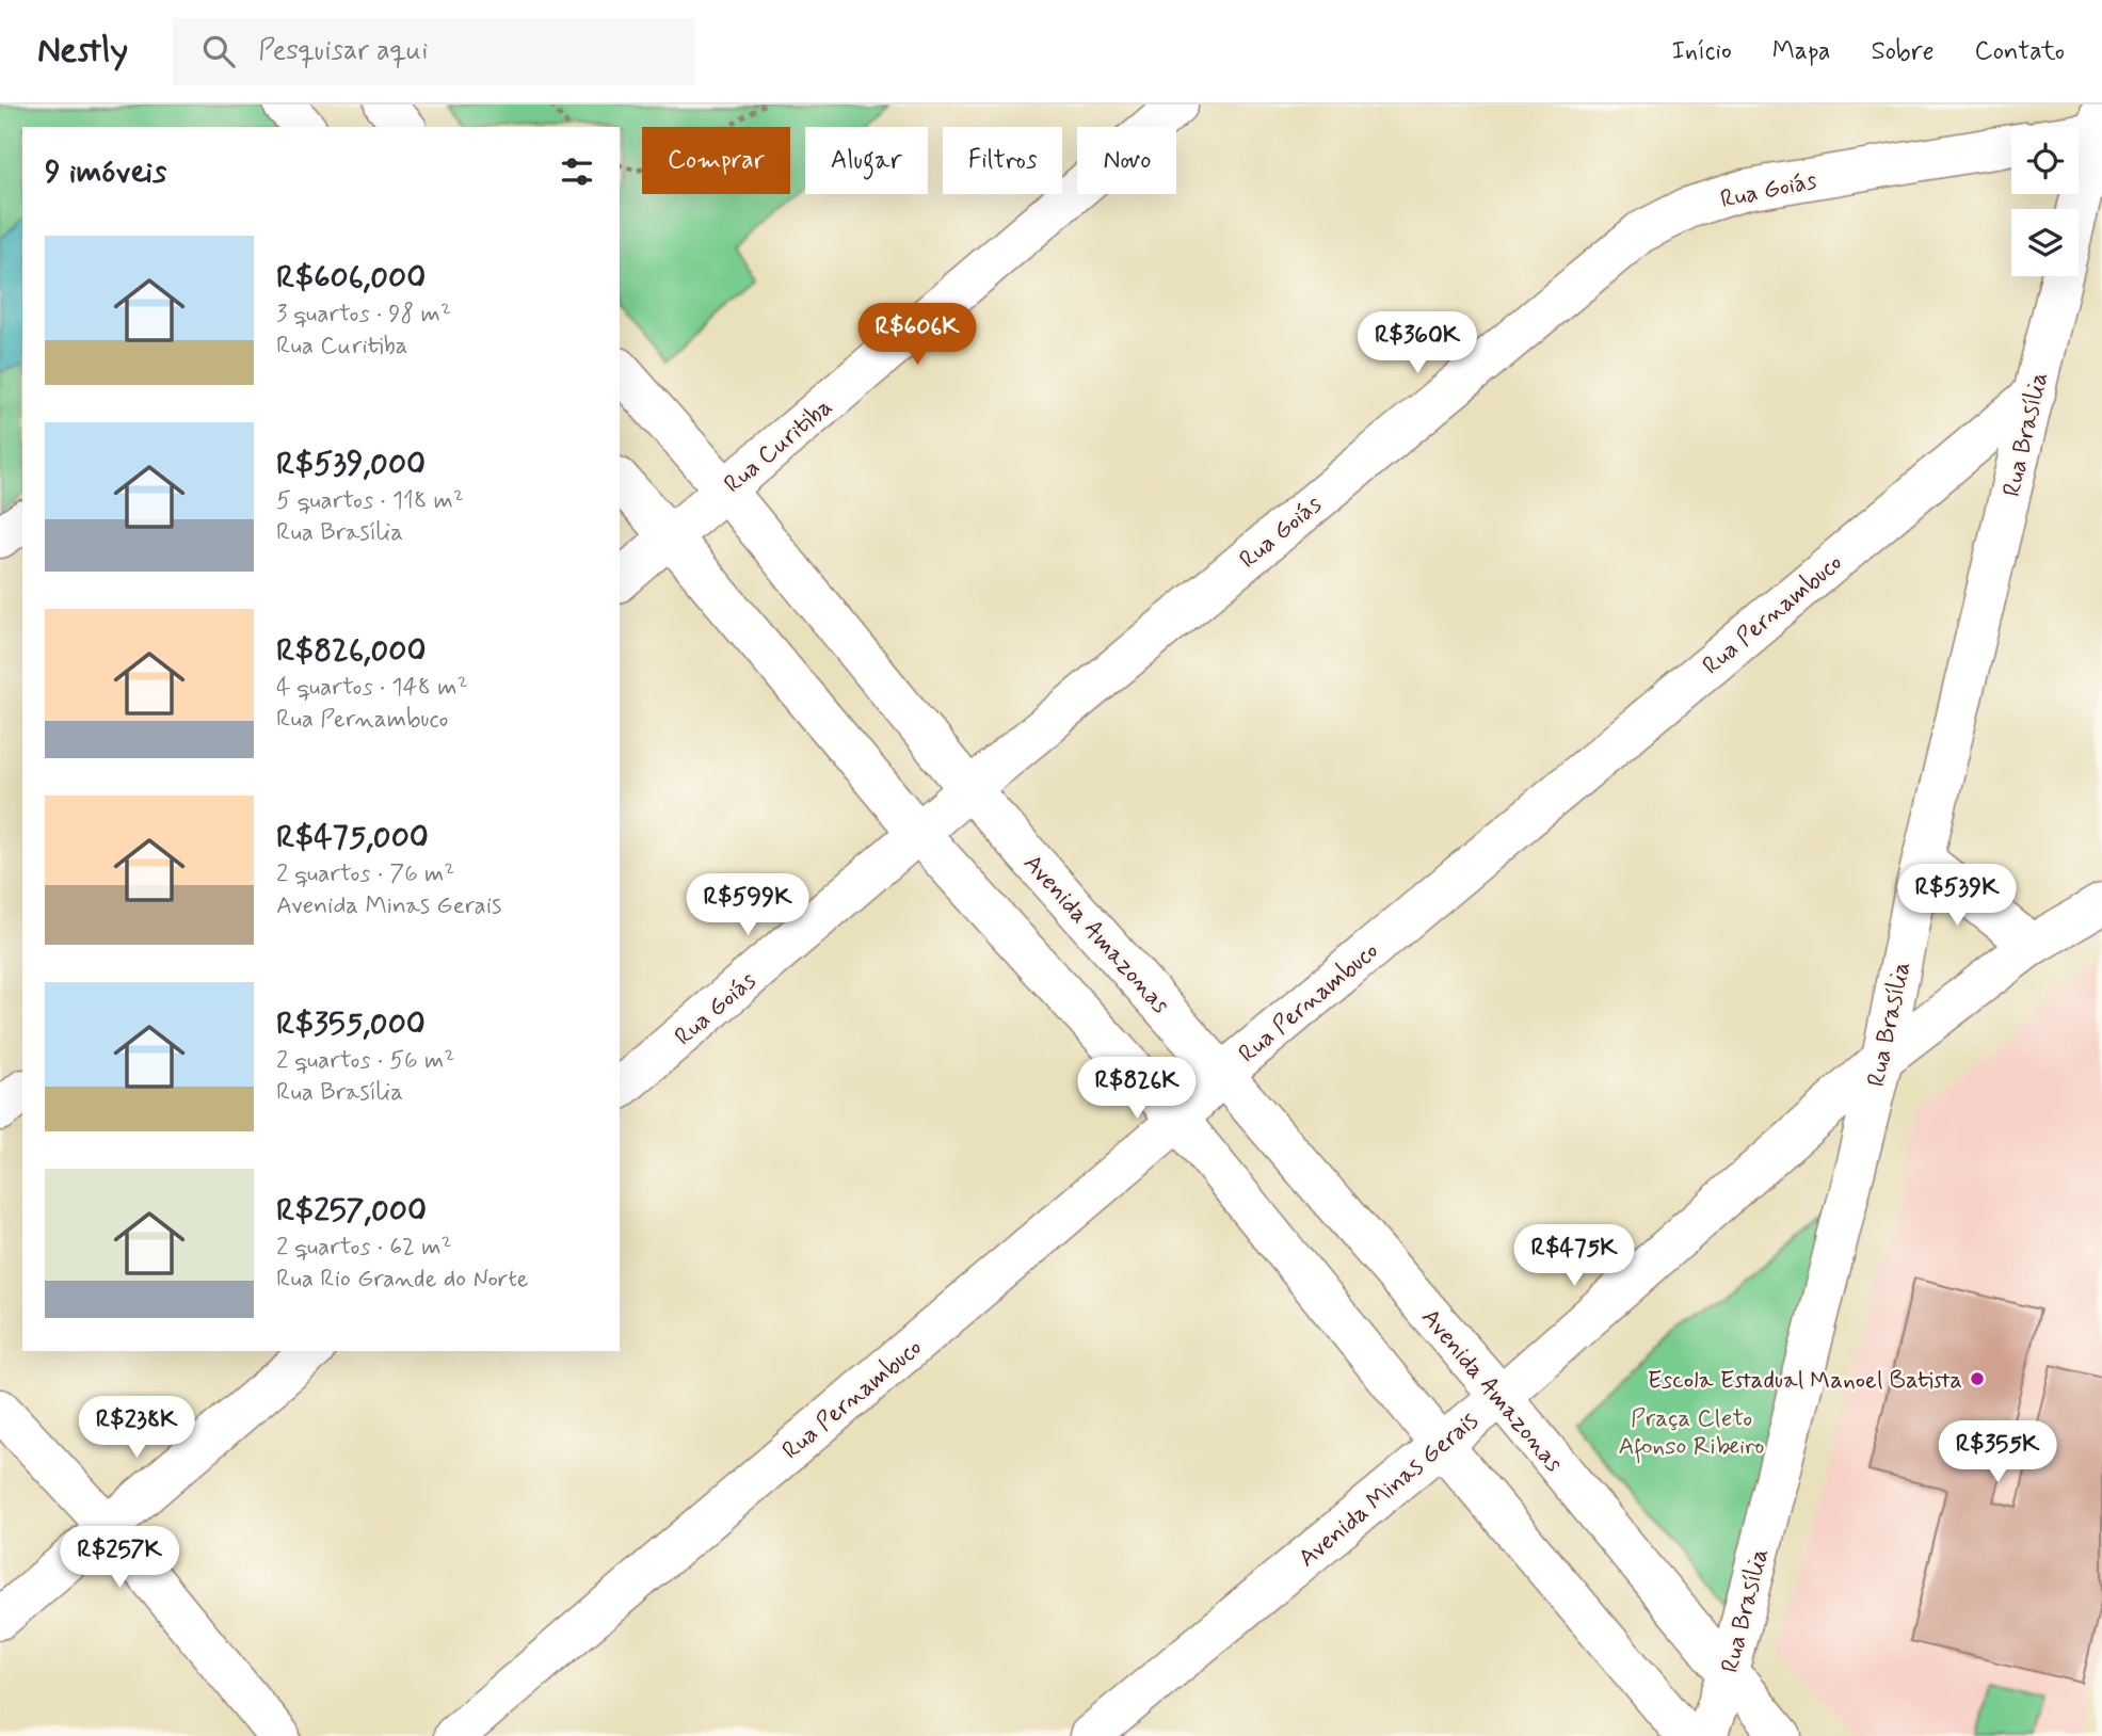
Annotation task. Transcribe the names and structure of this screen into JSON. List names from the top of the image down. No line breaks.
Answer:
{"streets":{"street":["Rua Goiás","Rua Brasília","Rua Curitiba","Rua Pernambuco","Avenida Amazonas","Avenida Minas Gerais"]},"crossings":[["Rua Goiás","Avenida Amazonas"],["Rua Brasília","Rua Pernambuco"],["Rua Brasília","Avenida Amazonas"],["Rua Brasília","Avenida Minas Gerais"],["Rua Curitiba","Avenida Amazonas"],["Rua Pernambuco","Avenida Amazonas"],["Avenida Amazonas","Avenida Minas Gerais"]],"parks":["Praça Cleto Afonso Ribeiro"],"places":["Escola Estadual Manoel Batista"],"page":{"header":"Nestly","search":"Pesquisar aqui","nav":["Início","Mapa","Sobre","Contato"],"chip":["Comprar","Alugar","Filtros","Novo"],"heading":"9 imóveis","list":[{"name":"R$606,000","note":"3 quartos · 98 m² · Rua Curitiba"},{"name":"R$539,000","note":"5 quartos · 118 m² · Rua Brasília"},{"name":"R$826,000","note":"4 quartos · 148 m² · Rua Pernambuco"},{"name":"R$475,000","note":"2 quartos · 76 m² · Avenida Minas Gerais"},{"name":"R$355,000","note":"2 quartos · 56 m² · Rua Brasília"},{"name":"R$257,000","note":"2 quartos · 62 m² · Rua Rio Grande do Norte"}],"price":["R$606K","R$360K","R$539K","R$599K","R$826K","R$475K","R$238K","R$355K","R$257K"]}}
